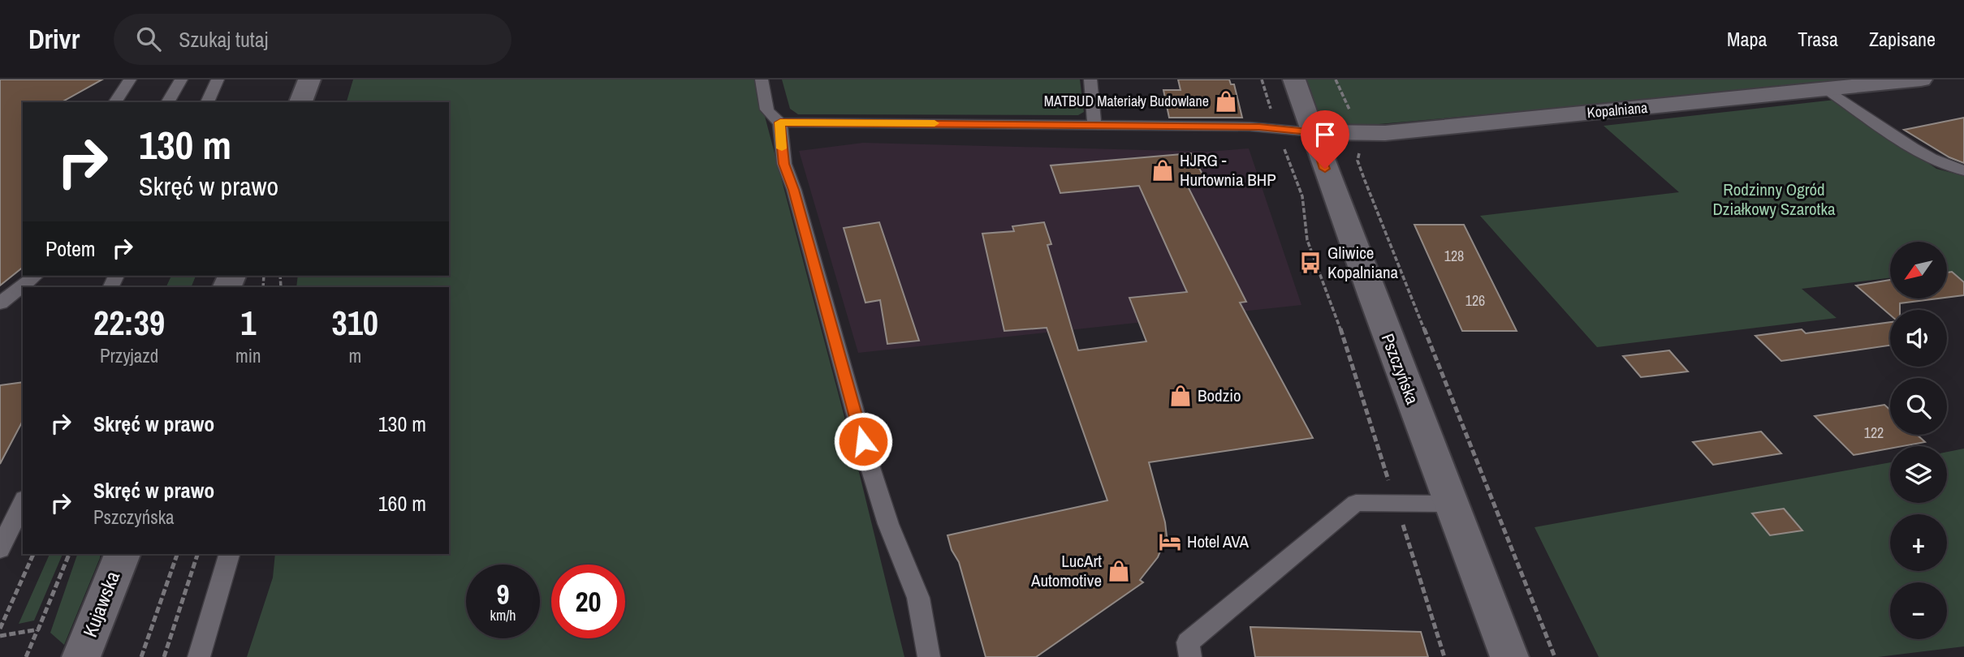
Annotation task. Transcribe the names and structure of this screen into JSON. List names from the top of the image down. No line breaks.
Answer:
{"streets":{"street":["Kopalniana","Pszczyńska","Kujawska"]},"crossings":[["Kopalniana","Pszczyńska"]],"parks":["Rodzinny Ogród Działkowy Szarotka"],"places":{"shop":["MATBUD Materiały Budowlane","HJRG - Hurtownia BHP","Bodzio","LucArt Automotive"],"bus stop":["Gliwice Kopalniana"],"hotel":["Hotel AVA"]},"house_numbers":["128","126","122"],"north":"bottom left","page":{"header":"Drivr","search":"Szukaj tutaj","nav":["Mapa","Trasa","Zapisane"],"turn":["130 m","Skręć w prawo"],"then":"Potem","map_buttons":["+","−"],"eta":["22:39","Przyjazd","1","min","310","m"],"list":[{"name":"Skręć w prawo","value":"130 m"},{"name":"Skręć w prawo","note":"Pszczyńska","value":"160 m"}],"speed":"9 km/h","limit":"20"}}
